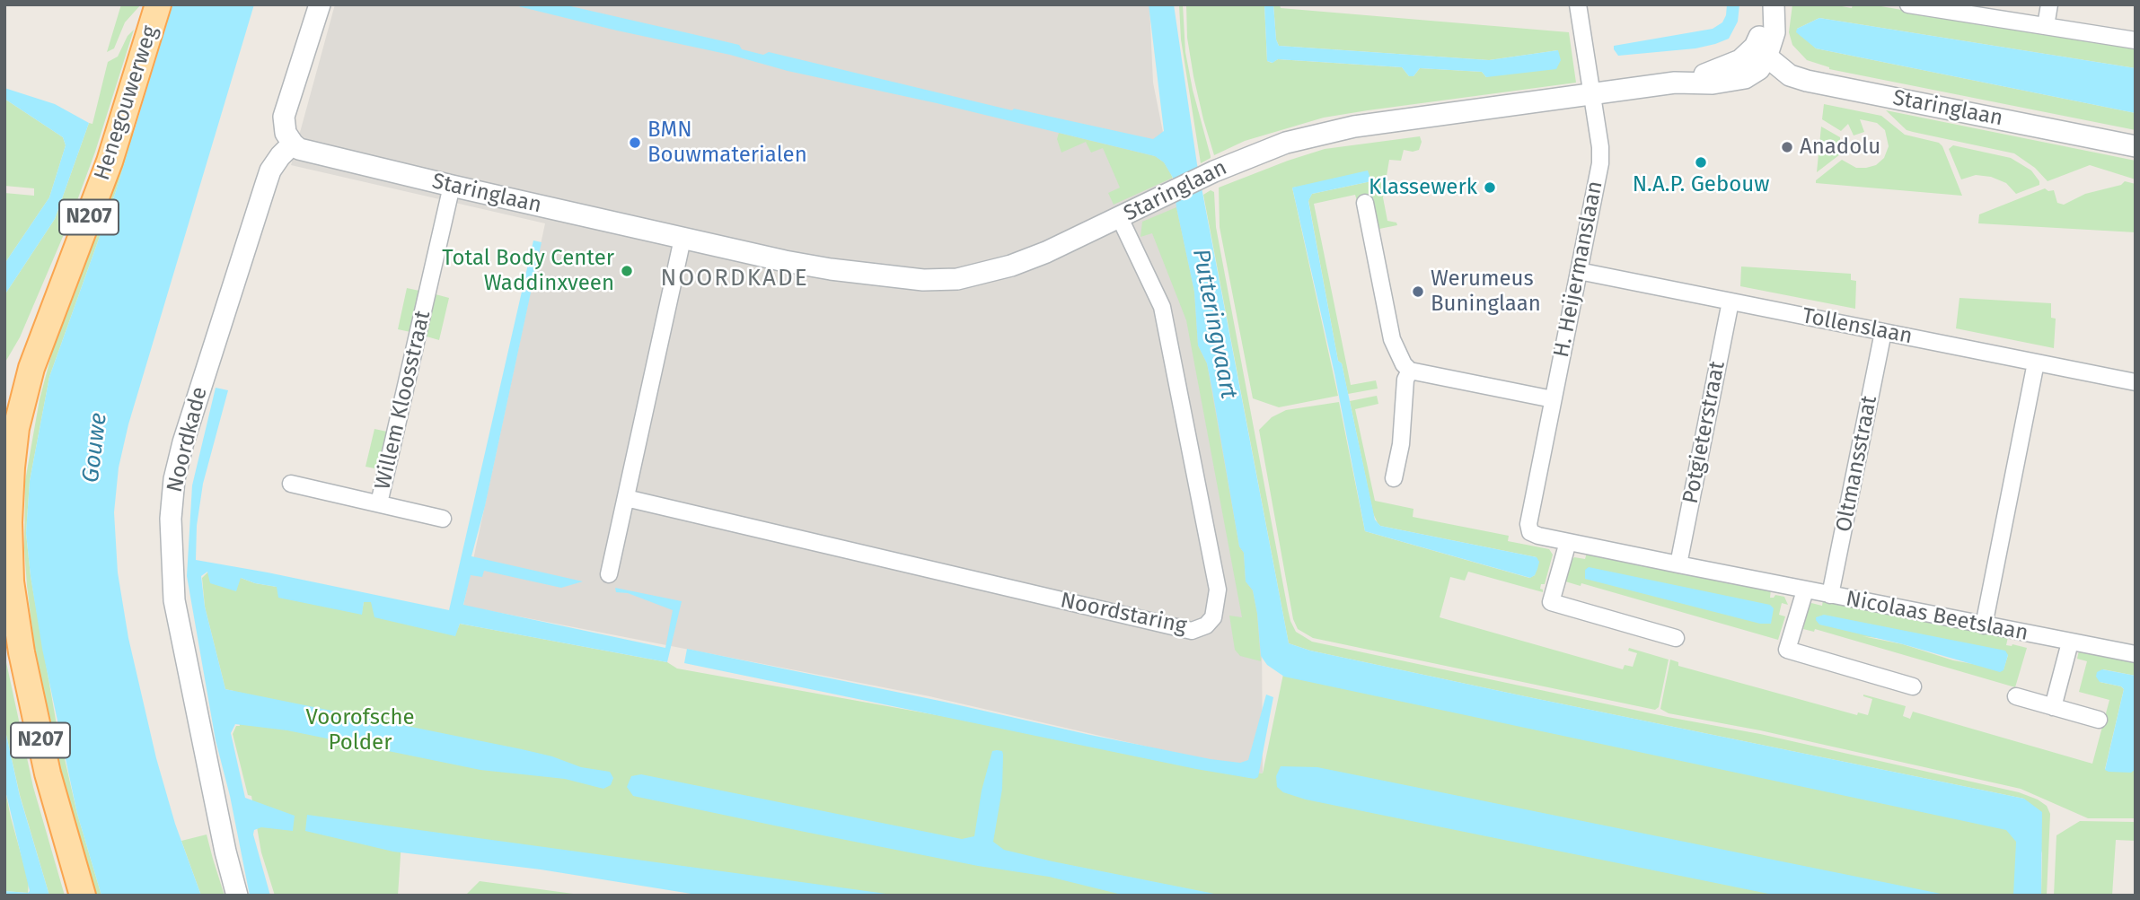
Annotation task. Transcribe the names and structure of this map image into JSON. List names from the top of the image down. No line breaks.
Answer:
{"streets":{"main road":["Henegouwerweg","N207"],"street":["Staringlaan","H. Heijermanslaan","Tollenslaan","Willem Kloosstraat","Potgieterstraat","Noordkade","Oltmansstraat","Noordstaring","Nicolaas Beetslaan"]},"crossings":[["Staringlaan","H. Heijermanslaan"],["Staringlaan","Willem Kloosstraat"],["Staringlaan","Noordkade"],["Staringlaan","Noordstaring"],["H. Heijermanslaan","Tollenslaan"],["H. Heijermanslaan","Nicolaas Beetslaan"],["Tollenslaan","Potgieterstraat"],["Tollenslaan","Oltmansstraat"],["Potgieterstraat","Nicolaas Beetslaan"],["Oltmansstraat","Nicolaas Beetslaan"]],"districts":["NOORDKADE"],"water":["Putteringvaart","Gouwe"],"parks":["Voorofsche Polder"],"places":["BMN Bouwmaterialen","Anadolu","N.A.P. Gebouw","Klassewerk","Total Body Center Waddinxveen","Werumeus Buninglaan"]}
